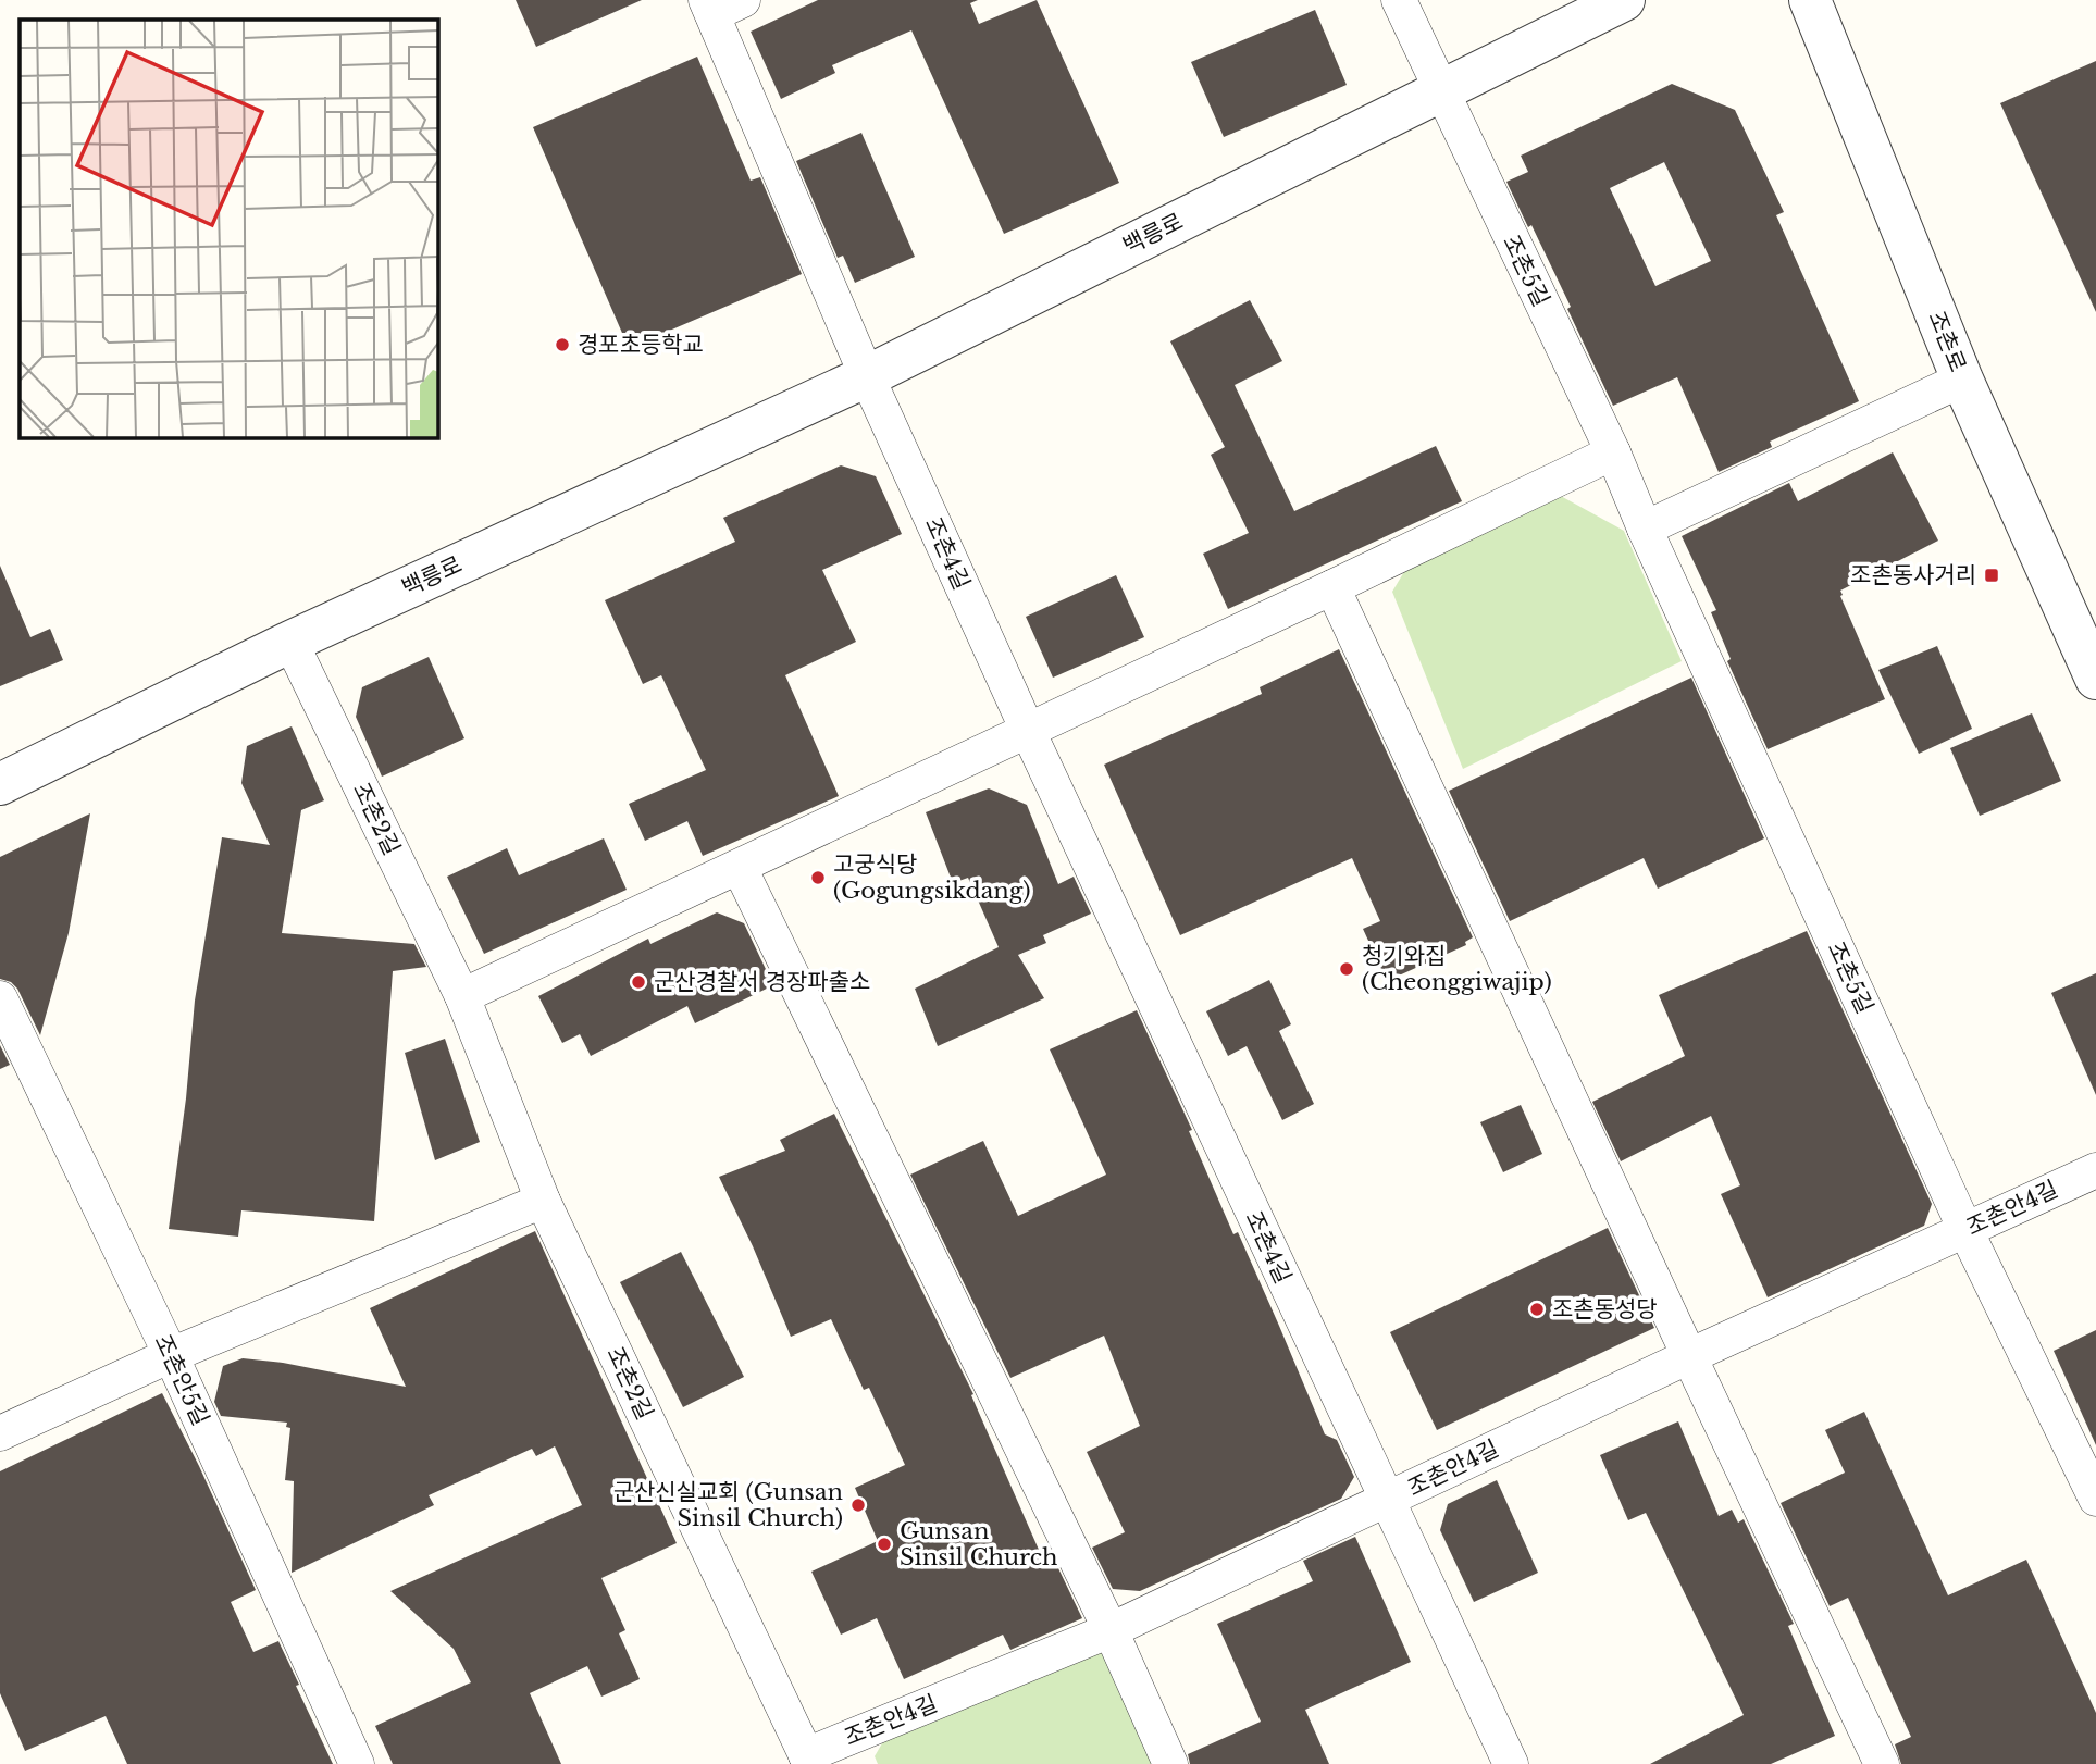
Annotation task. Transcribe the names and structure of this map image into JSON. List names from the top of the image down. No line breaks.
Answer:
{"streets":{"street":["백릉로","조촌5길","조촌로","조촌4길","조촌2길","조촌안4길","조촌안5길"]},"crossings":[["백릉로","조촌5길"],["백릉로","조촌4길"],["백릉로","조촌2길"],["조촌5길","조촌안4길"],["조촌4길","조촌안4길"],["조촌2길","조촌안4길"]],"places":{"other":["경포초등학교","고궁식당 (Gogungsikdang)","청기와집 (Cheonggiwajip)","군산경찰서 경장파출소","조촌동성당","군산신실교회 (Gunsan Sinsil Church)","Gunsan Sinsil Church"],"transit":["조촌동사거리"]}}
